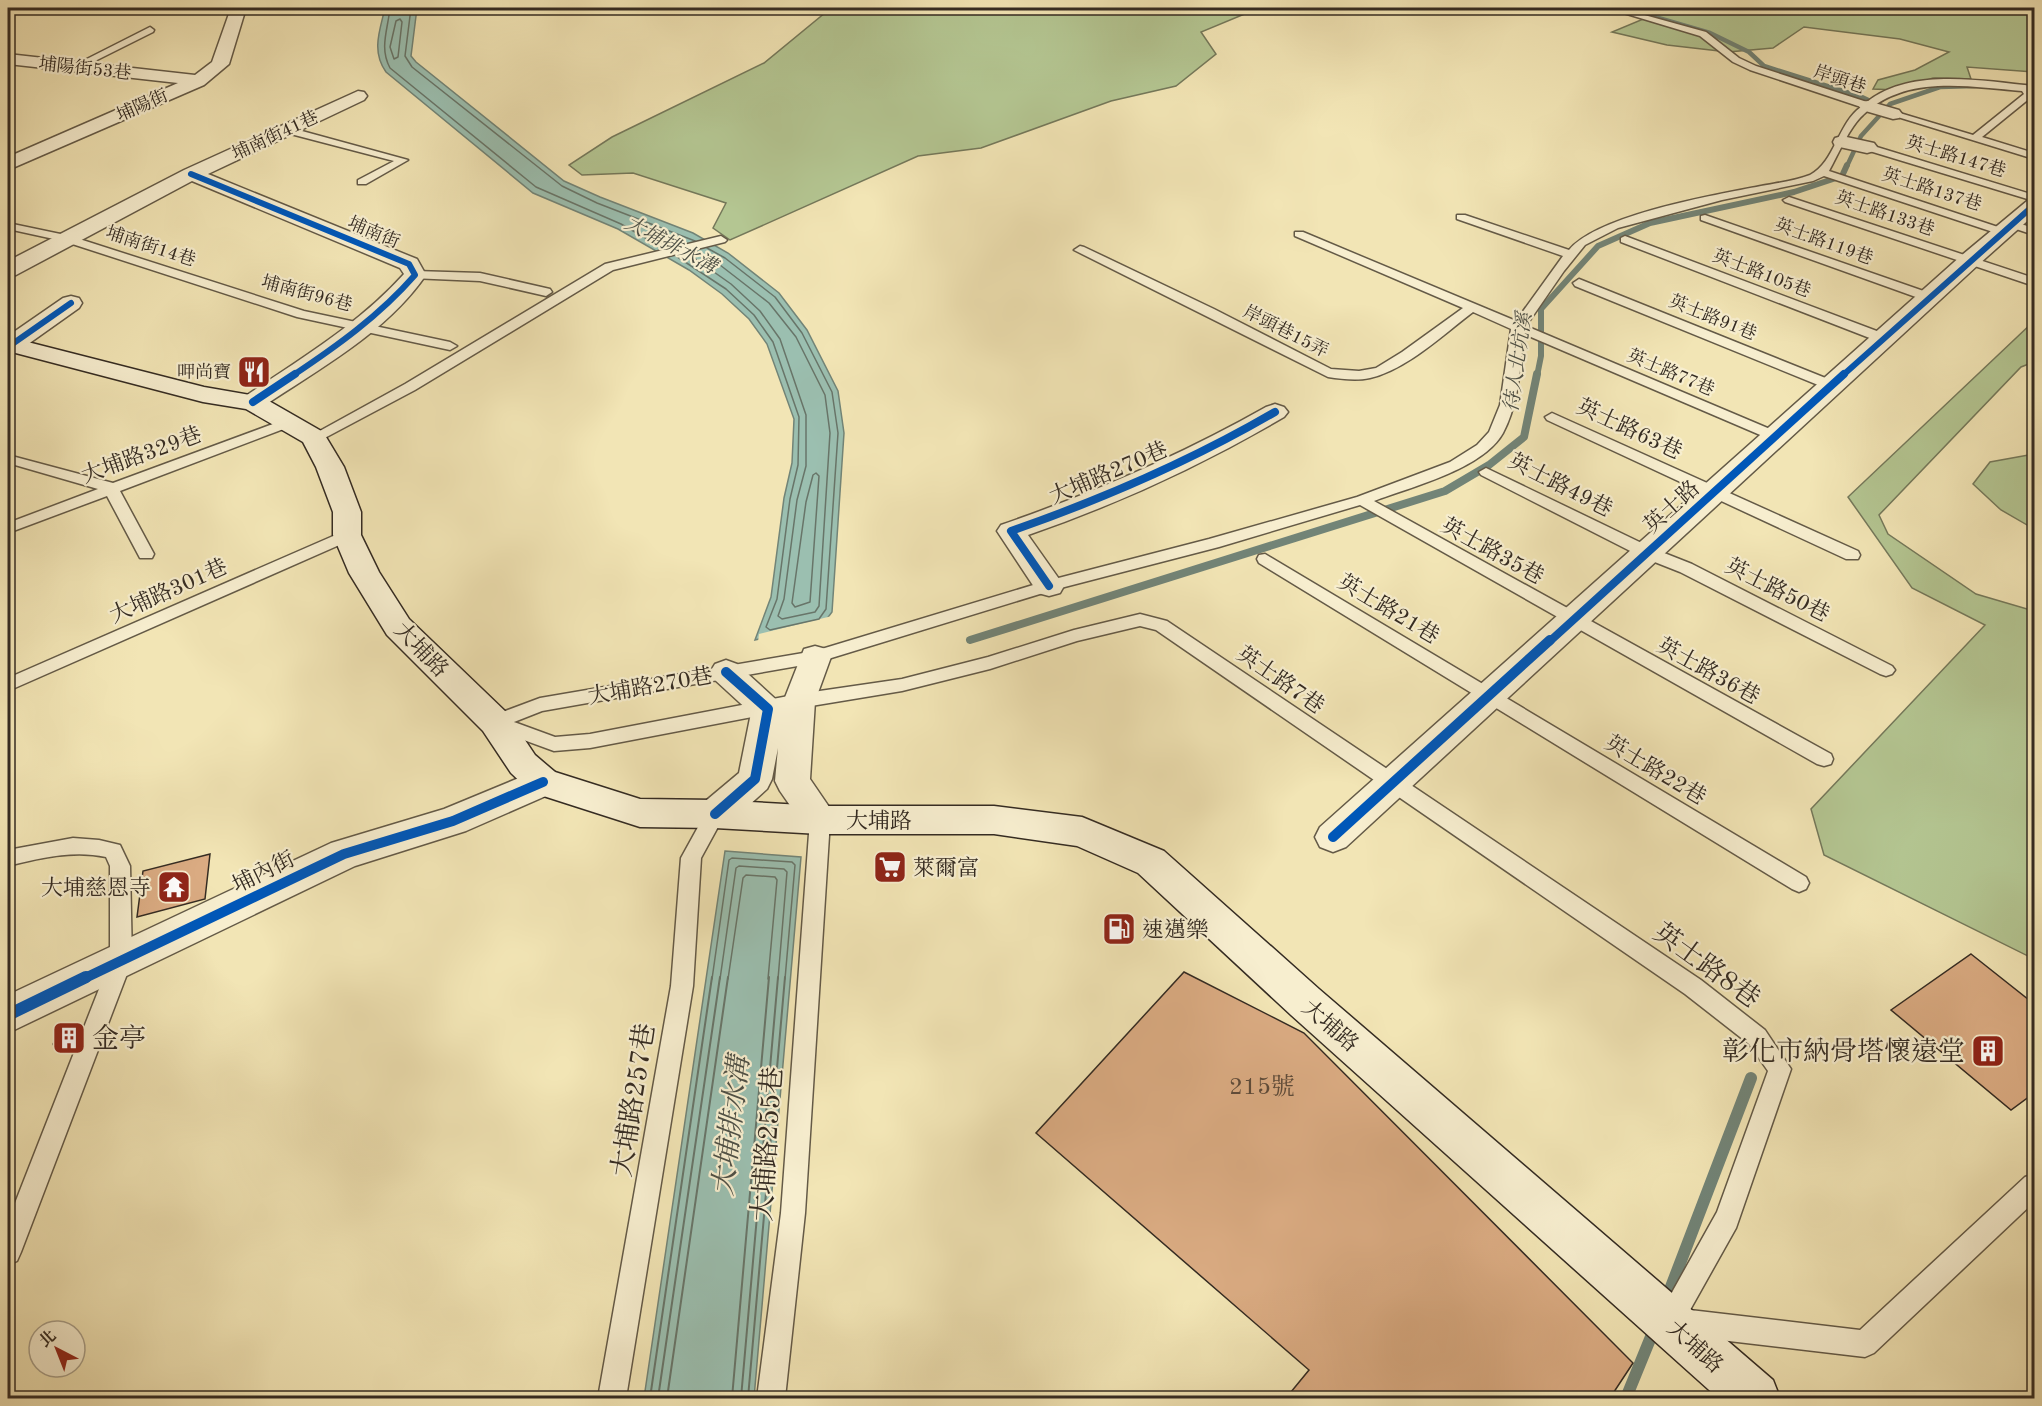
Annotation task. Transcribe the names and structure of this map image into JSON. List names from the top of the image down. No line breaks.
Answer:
{"streets":{"street":["埔陽街53巷","埔陽街","埔南街41巷","埔南街","大埔路270巷","英士路","大埔路","埔內街"],"lane":["岸頭巷","英士路147巷","英士路137巷","英士路133巷","英士路119巷","埔南街14巷","英士路105巷","埔南街96巷","英士路91巷","岸頭巷15弄","英士路77巷","英士路63巷","大埔路329巷","英士路49巷","英士路35巷","英士路50巷","大埔路301巷","英士路21巷","英士路36巷","英士路7巷","英士路22巷","英士路8巷","大埔路257巷","大埔路255巷"]},"crossings":[["埔陽街53巷","埔陽街"],["岸頭巷","英士路137巷"],["埔南街41巷","埔南街"],["英士路137巷","英士路"],["英士路133巷","英士路"],["埔南街","埔南街96巷"],["英士路119巷","英士路"],["埔南街14巷","埔南街96巷"],["英士路105巷","英士路"],["英士路91巷","英士路"],["英士路77巷","大埔路270巷"],["英士路77巷","英士路"],["英士路63巷","英士路"],["大埔路329巷","大埔路"],["大埔路270巷","英士路35巷"],["大埔路270巷","大埔路"],["英士路49巷","英士路"],["英士路49巷","英士路50巷"],["英士路","英士路35巷"],["英士路","英士路50巷"],["英士路","英士路21巷"],["英士路","英士路36巷"],["英士路","英士路7巷"],["英士路","英士路22巷"],["英士路","英士路8巷"],["英士路35巷","英士路36巷"],["大埔路301巷","大埔路"],["英士路21巷","英士路22巷"],["大埔路","埔內街"],["大埔路","英士路8巷"],["大埔路","大埔路257巷"],["大埔路","大埔路255巷"],["英士路7巷","英士路8巷"]],"water":["大埔排水溝","待人北坑溪"],"places":{"restaurant":["呷尚寶"],"supermarket":["萊爾富"],"temple":["大埔慈恩寺"],"fuel station":["速邁樂"],"building":["金亭","彰化市納骨塔懷遠堂"]},"house_numbers":["215號"],"north":"top left"}
